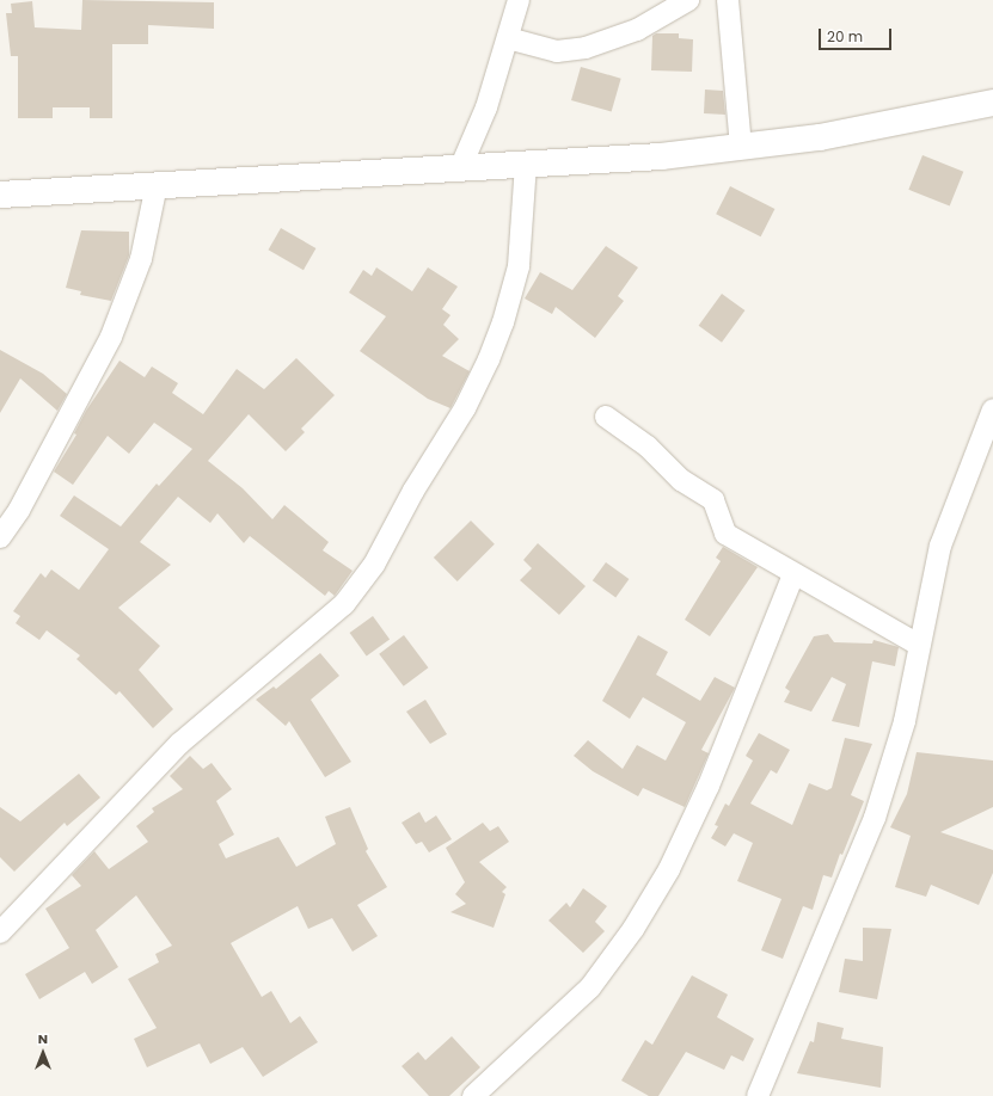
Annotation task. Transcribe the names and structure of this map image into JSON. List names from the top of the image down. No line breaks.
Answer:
{"scale_bar":"20 m","north":"top"}
